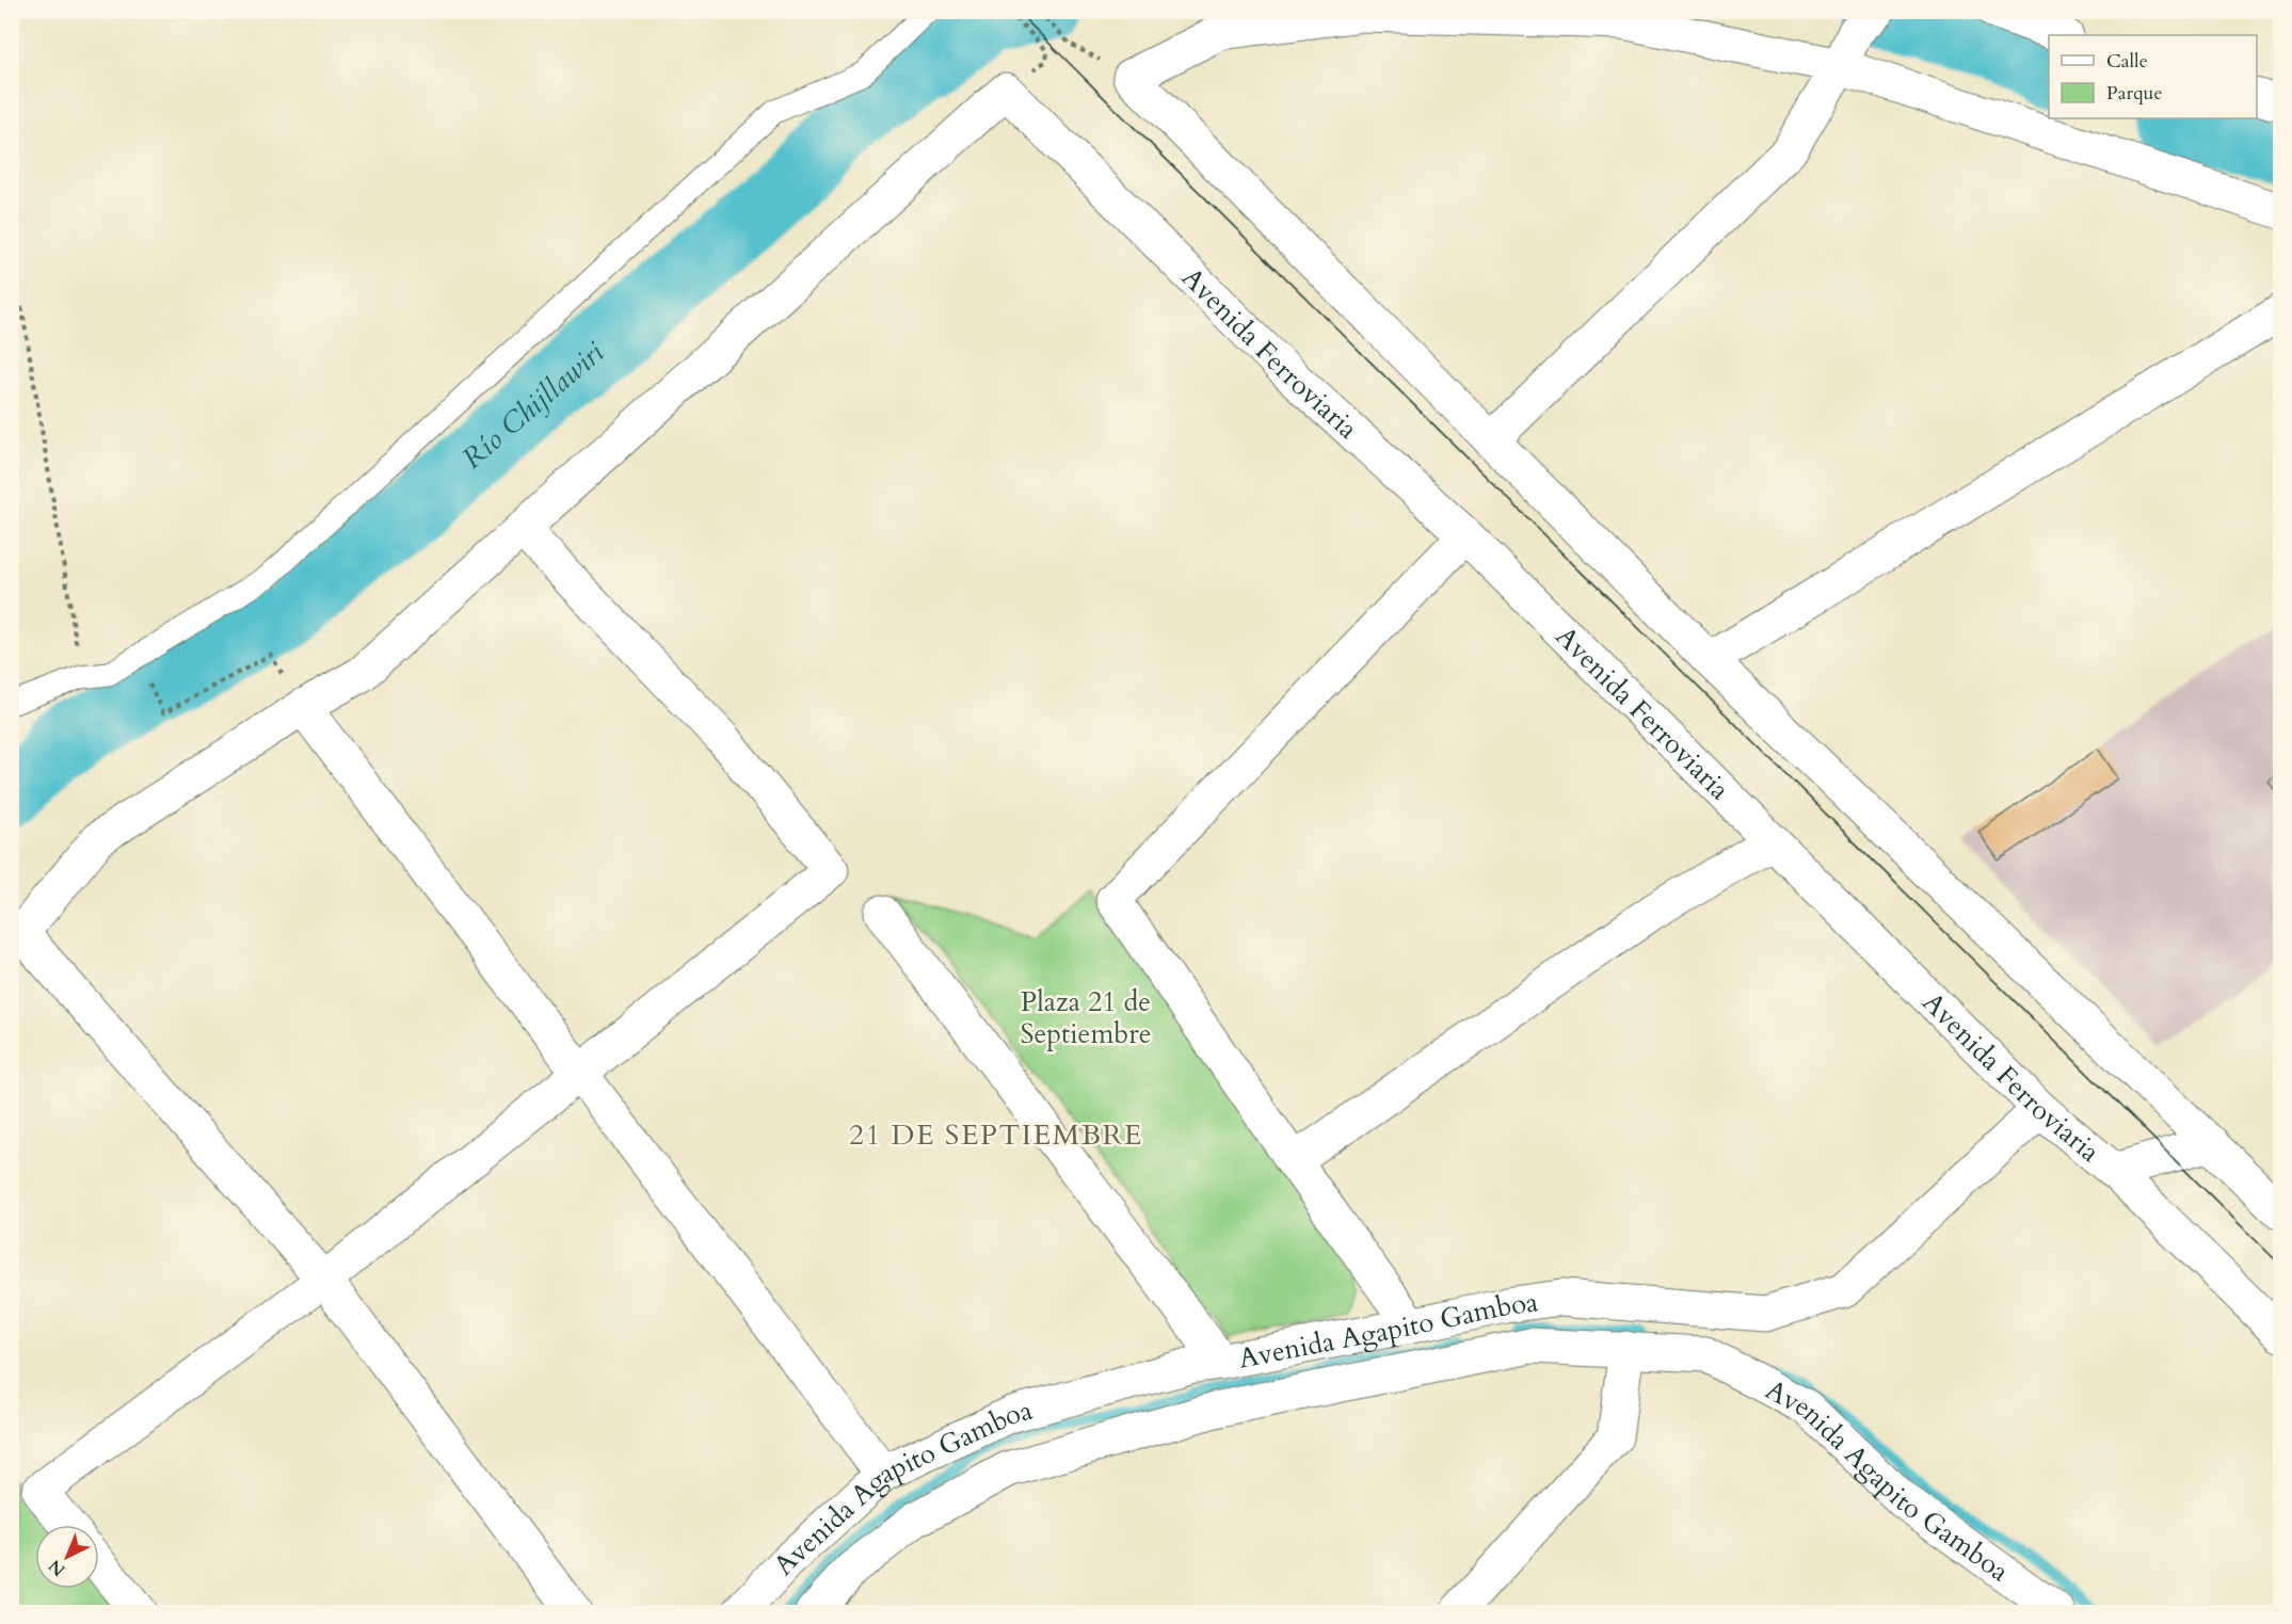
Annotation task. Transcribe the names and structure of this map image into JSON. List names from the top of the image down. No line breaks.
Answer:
{"streets":{"street":["Avenida Ferroviaria","Avenida Agapito Gamboa"]},"crossings":[["Avenida Ferroviaria","Avenida Agapito Gamboa"]],"districts":["21 DE SEPTIEMBRE"],"water":["Río Chijllawiri"],"parks":["Plaza 21 de Septiembre"],"legend":["Calle","Parque"],"north":"bottom left"}
